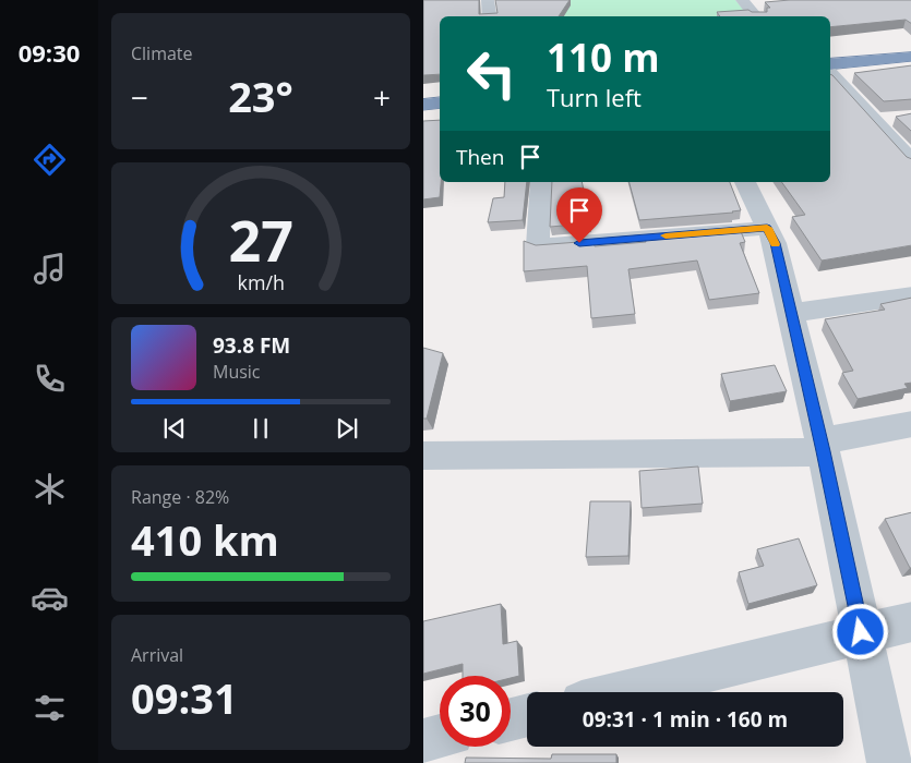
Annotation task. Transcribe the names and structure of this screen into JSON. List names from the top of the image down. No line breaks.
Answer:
{"page":{"tabs":"09:30","tile":["Climate",["Range · 82%","410 km"],["Arrival","09:31"]],"turn":["110 m","Turn left"],"heat":["−","23°","+"],"then":"Then","song":["93.8 FM","Music"],"limit":"30","trip":"09:31 · 1 min · 160 m","gauge":["27","km/h"]}}
